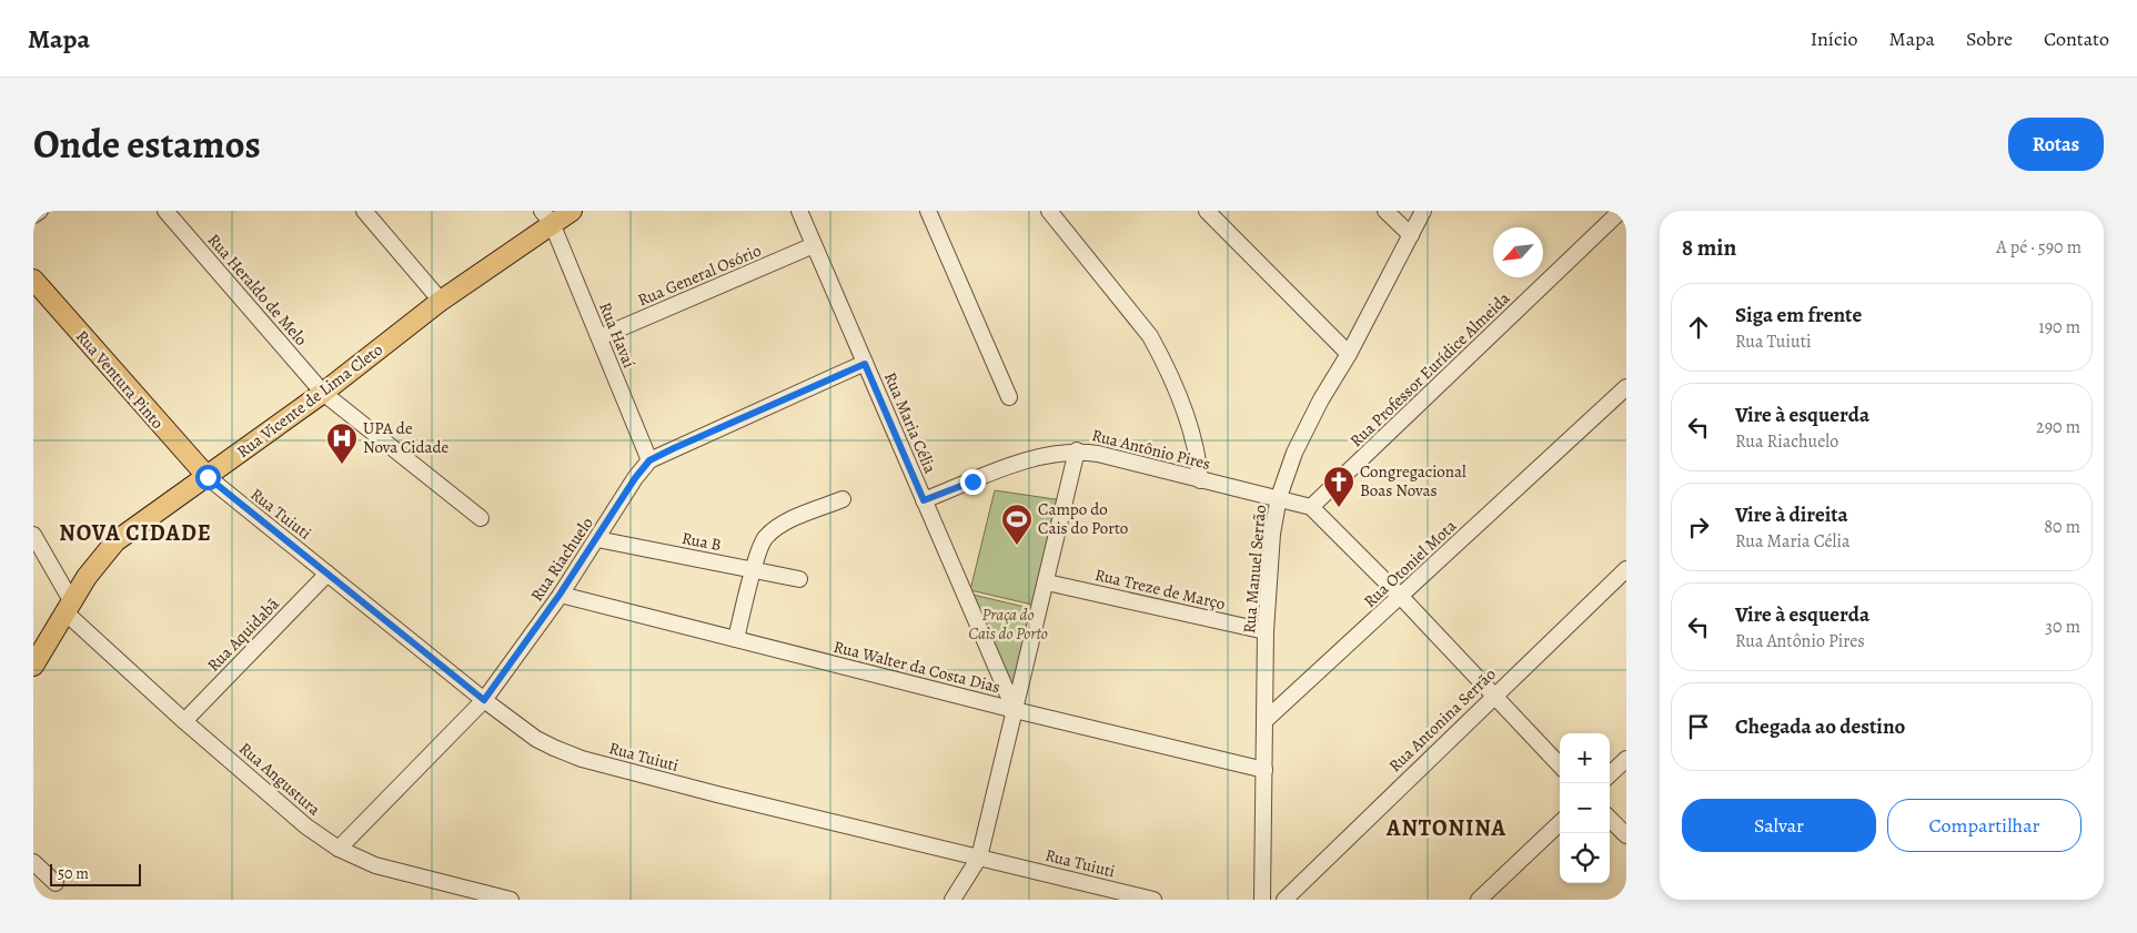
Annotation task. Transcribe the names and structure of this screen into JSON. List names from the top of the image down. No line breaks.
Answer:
{"streets":{"main road":["Rua Ventura Pinto","Rua Vicente de Lima Cleto"],"street":["Rua General Osório","Rua Heraldo de Melo","Rua Havaí","Rua Professor Eurídice Almeida","Rua Maria Célia","Rua Antônio Pires","Rua Tuiuti","Rua B","Rua Riachuelo","Rua Otoniel Mota","Rua Manuel Serrão","Rua Treze de Março","Rua Aquidabã","Rua Walter da Costa Dias","Rua Antonina Serrão","Rua Angustura"]},"crossings":[["Rua General Osório","Rua Havaí"],["Rua General Osório","Rua Maria Célia"],["Rua Heraldo de Melo","Rua Vicente de Lima Cleto"],["Rua Havaí","Rua Vicente de Lima Cleto"],["Rua Havaí","Rua Riachuelo"],["Rua Professor Eurídice Almeida","Rua Antônio Pires"],["Rua Ventura Pinto","Rua Vicente de Lima Cleto"],["Rua Ventura Pinto","Rua Tuiuti"],["Rua Vicente de Lima Cleto","Rua Tuiuti"],["Rua Vicente de Lima Cleto","Rua Angustura"],["Rua Maria Célia","Rua Antônio Pires"],["Rua Maria Célia","Rua Riachuelo"],["Rua Maria Célia","Rua Walter da Costa Dias"],["Rua Antônio Pires","Rua Manuel Serrão"],["Rua Tuiuti","Rua Riachuelo"],["Rua Tuiuti","Rua Aquidabã"],["Rua B","Rua Riachuelo"],["Rua Riachuelo","Rua Walter da Costa Dias"],["Rua Riachuelo","Rua Angustura"],["Rua Otoniel Mota","Rua Manuel Serrão"],["Rua Manuel Serrão","Rua Treze de Março"],["Rua Manuel Serrão","Rua Walter da Costa Dias"],["Rua Aquidabã","Rua Angustura"]],"districts":["NOVA CIDADE","ANTONINA"],"parks":["Praça do Cais do Porto"],"places":{"hospital":["UPA de Nova Cidade"],"church":["Congregacional Boas Novas"],"sports":["Campo do Cais do Porto"]},"scale_bar":"50 m","north":"bottom left","page":{"header":"Mapa","nav":["Início","Mapa","Sobre","Contato"],"title":"Onde estamos","buttons":["Rotas",["Salvar","Compartilhar"]],"heading":["8 min","A pé · 590 m"],"list":[["Siga em frente","Rua Tuiuti","190 m"],["Vire à esquerda","Rua Riachuelo","290 m"],["Vire à direita","Rua Maria Célia","80 m"],["Vire à esquerda","Rua Antônio Pires","30 m"],"Chegada ao destino"],"map_buttons":["+","−"],"scale":"50 m"}}
